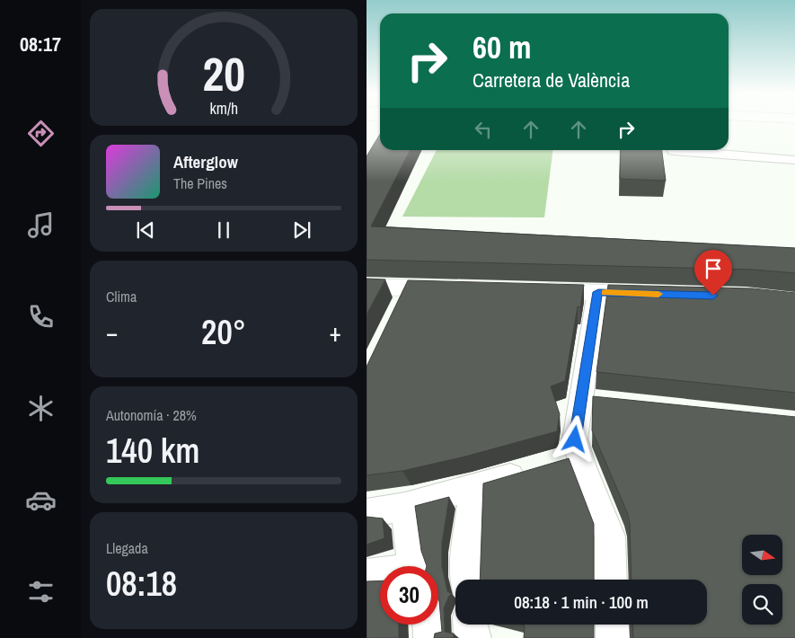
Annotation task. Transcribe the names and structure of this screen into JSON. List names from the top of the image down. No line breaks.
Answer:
{"north":"right","page":{"tabs":"08:17","turn":["60 m","Carretera de València"],"song":["Afterglow","The Pines"],"tile":["Clima",["Autonomía · 28%","140 km"],["Llegada","08:18"]],"heat":["−","20°","+"],"limit":"30","trip":"08:18 · 1 min · 100 m","gauge":["20","km/h"]}}
